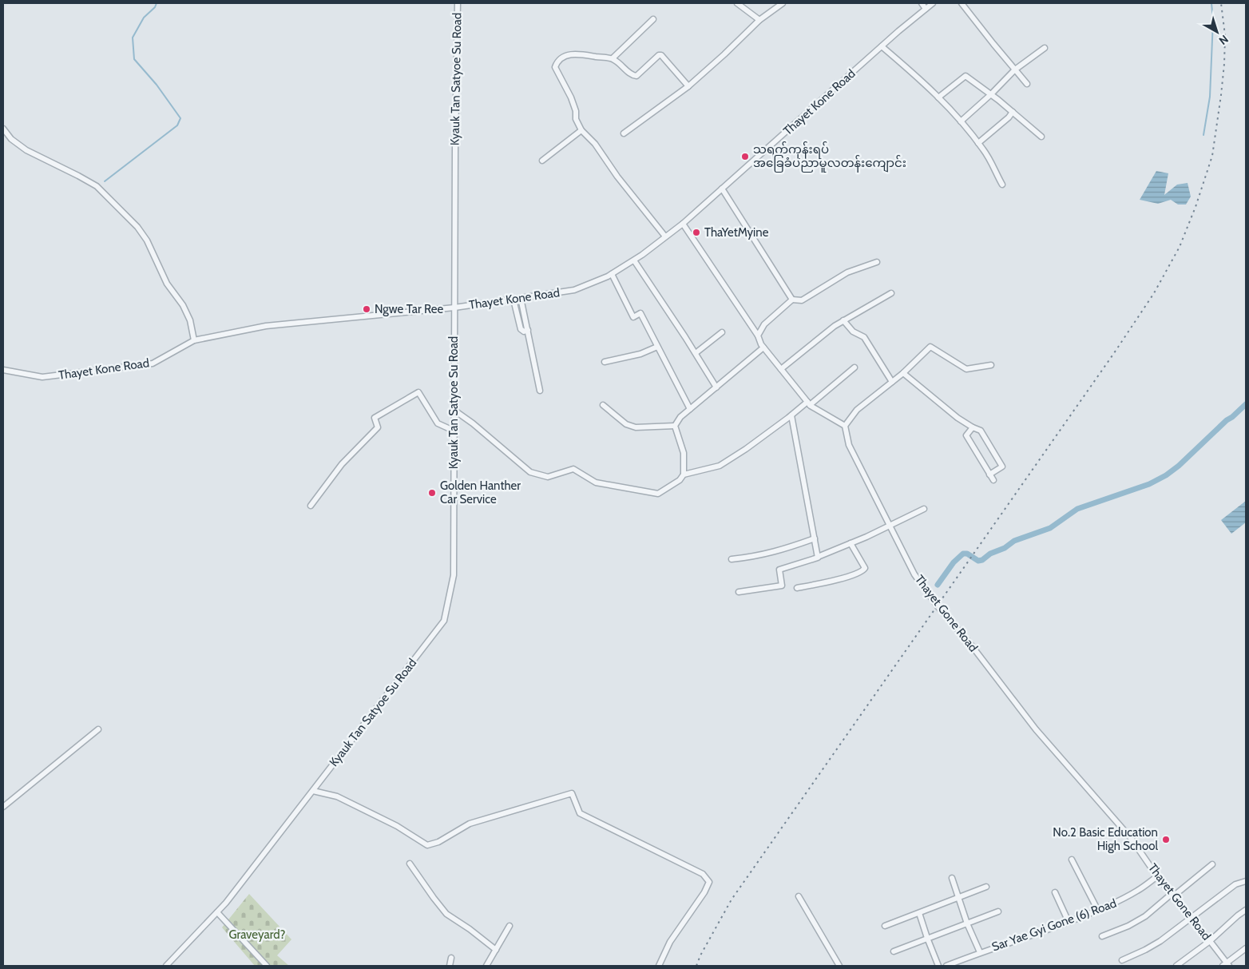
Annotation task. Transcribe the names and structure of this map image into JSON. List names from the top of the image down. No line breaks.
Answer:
{"streets":{"street":["Kyauk Tan Satyoe Su Road","Thayet Kone Road","Thayet Gone Road","Sar Yae Gyi Gone (6) Road"]},"crossings":[["Kyauk Tan Satyoe Su Road","Thayet Kone Road"],["Thayet Gone Road","Sar Yae Gyi Gone (6) Road"]],"parks":["Graveyard?"],"places":["သရက်ကုန်းရပ် အခြေခံပညာမူလတန်းကျောင်း","ThaYetMyine","Ngwe Tar Ree","Golden Hanther Car Service","No.2 Basic Education High School"],"north":"bottom right"}
